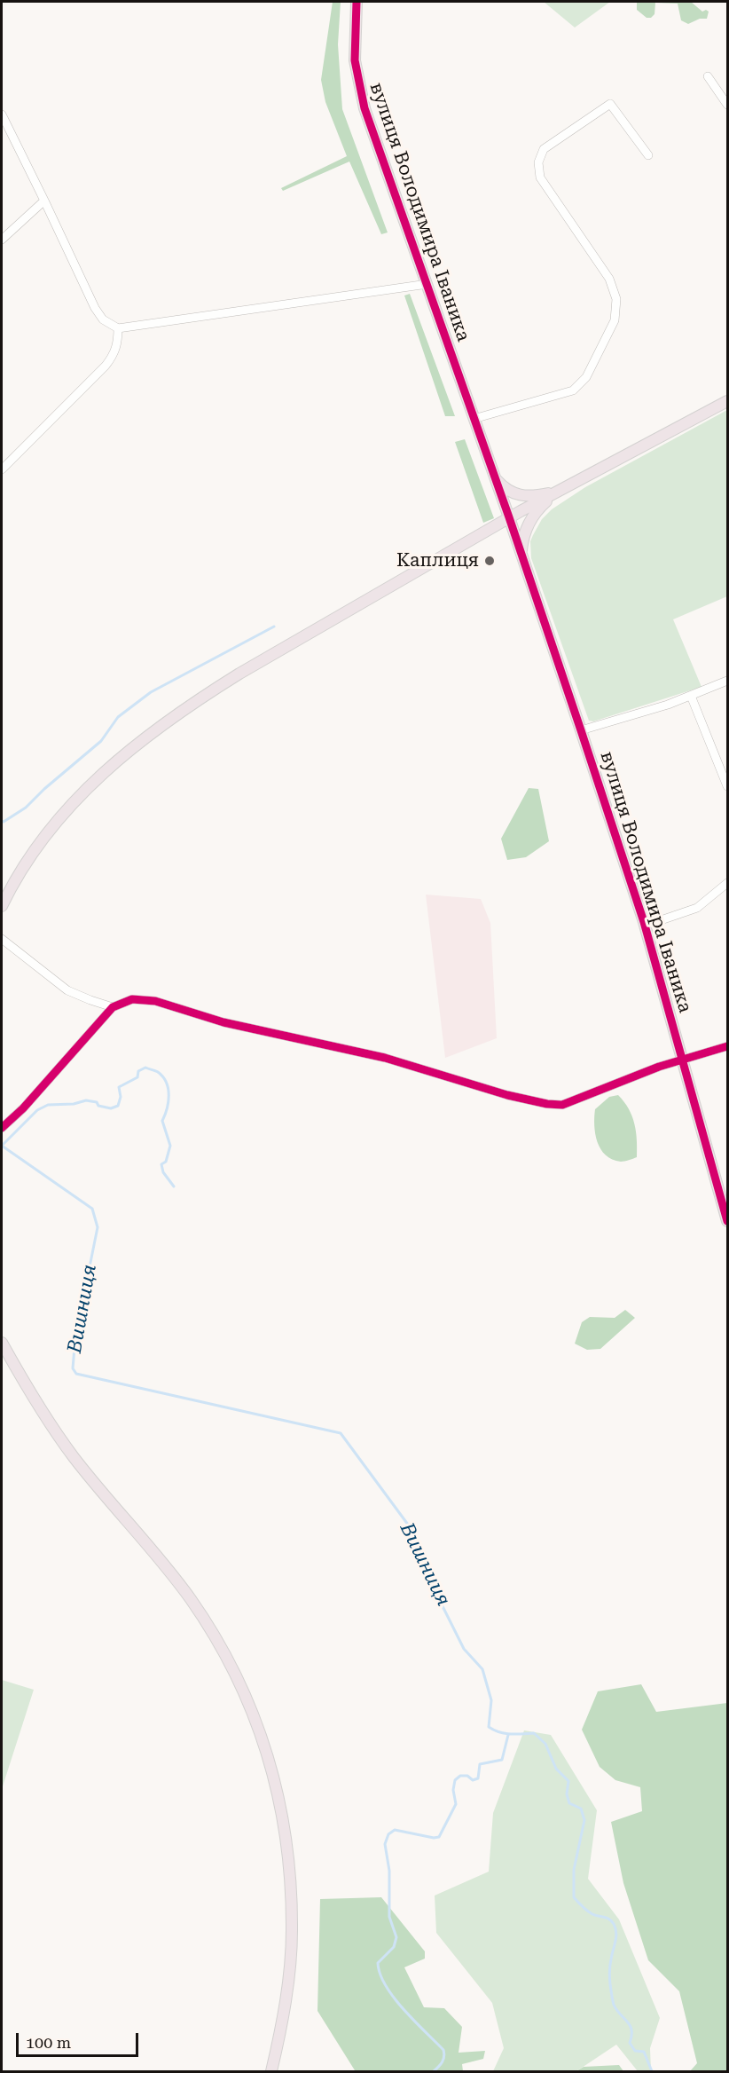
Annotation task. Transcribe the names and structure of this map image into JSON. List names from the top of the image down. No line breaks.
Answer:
{"streets":{"main road":["вулиця Володимира Іваника"]},"water":["Вишниця"],"places":["Каплиця"],"scale_bar":"100 m"}
